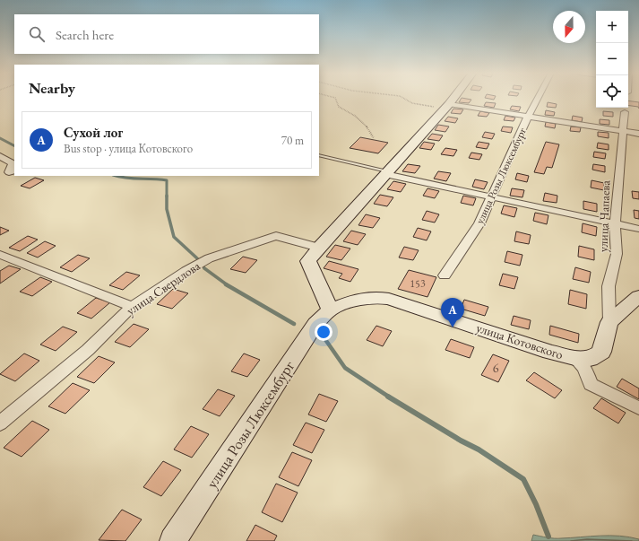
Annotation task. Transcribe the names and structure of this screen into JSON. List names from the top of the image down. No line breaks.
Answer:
{"streets":{"street":["улица Розы Люксембург","улица Чапаева","улица Свердлова","улица Котовского"]},"crossings":[["улица Розы Люксембург","улица Котовского"],["улица Чапаева","улица Котовского"]],"house_numbers":["153","6"],"north":"bottom","page":{"map_buttons":["+","−"],"search":"Search here","heading":"Nearby","list":[{"mark":"A","name":"Сухой лог","note":"Bus stop · улица Котовского","value":"70 m"}],"pins":"A"}}
